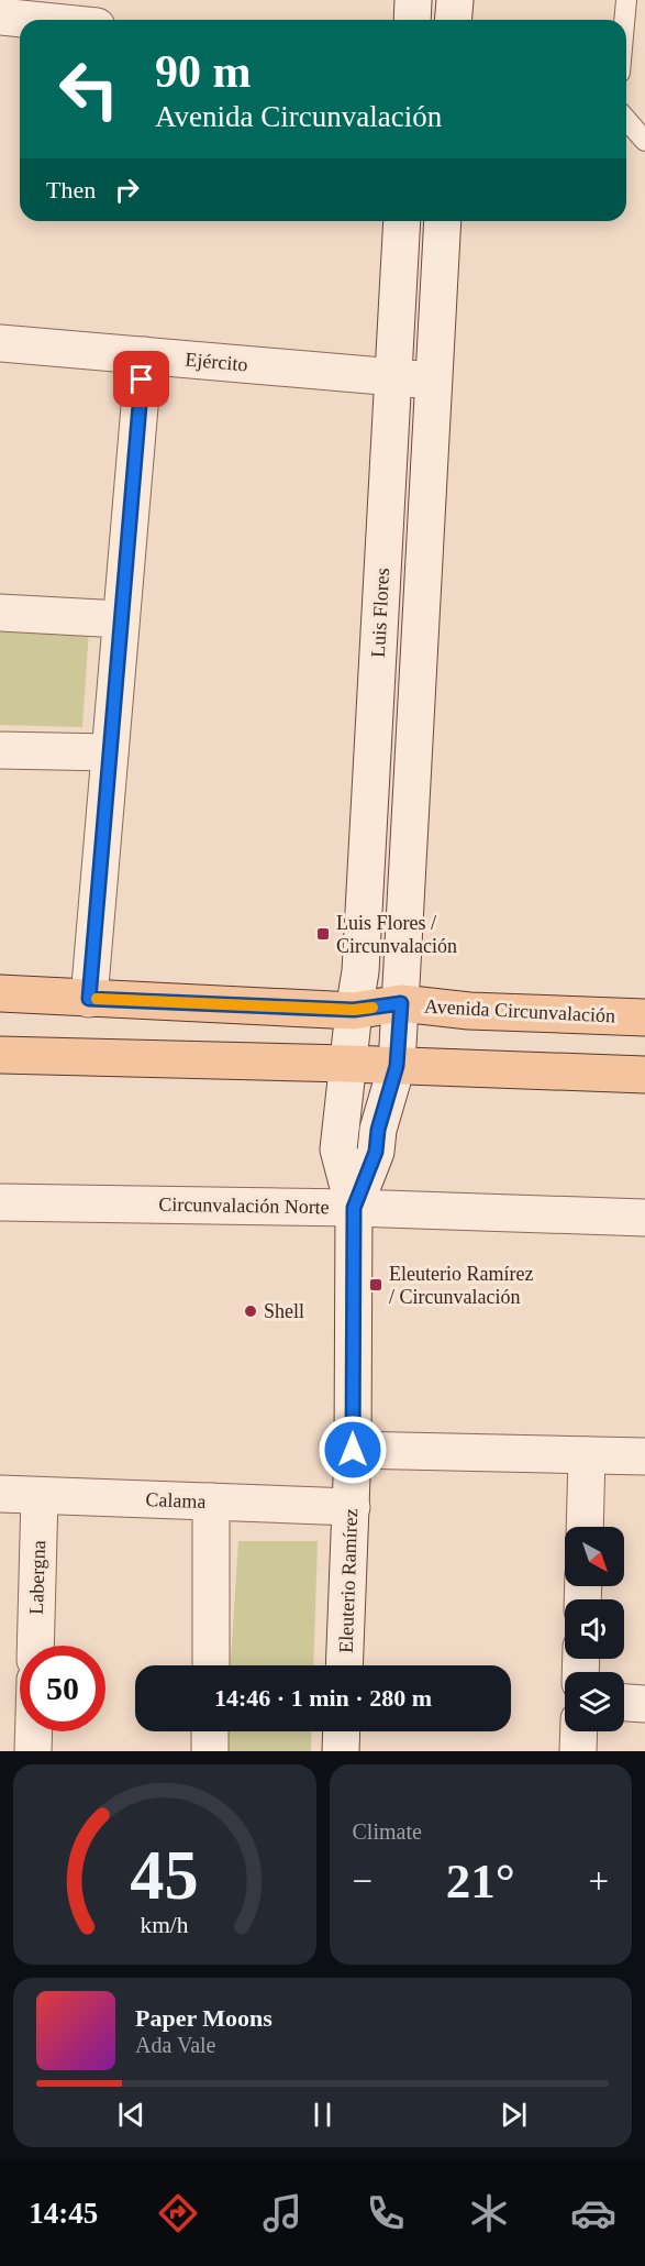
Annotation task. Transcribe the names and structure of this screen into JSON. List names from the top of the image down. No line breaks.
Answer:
{"streets":{"main road":["Avenida Circunvalación"],"street":["Ejército","Luis Flores","Circunvalación Norte","Calama","Labergna","Eleuterio Ramírez"]},"crossings":[["Ejército","Luis Flores"],["Luis Flores","Avenida Circunvalación"],["Luis Flores","Eleuterio Ramírez"],["Avenida Circunvalación","Eleuterio Ramírez"],["Circunvalación Norte","Eleuterio Ramírez"],["Calama","Labergna"],["Calama","Eleuterio Ramírez"]],"places":{"transit":["Luis Flores / Circunvalación","Eleuterio Ramírez / Circunvalación"],"other":["Shell"]},"north":"bottom right","page":{"turn":["90 m","Avenida Circunvalación"],"then":"Then","limit":"50","trip":"14:46 · 1 min · 280 m","tile":"Climate","heat":["−","21°","+"],"song":["Paper Moons","Ada Vale"],"tabs":"14:45","gauge":["45","km/h"]}}
